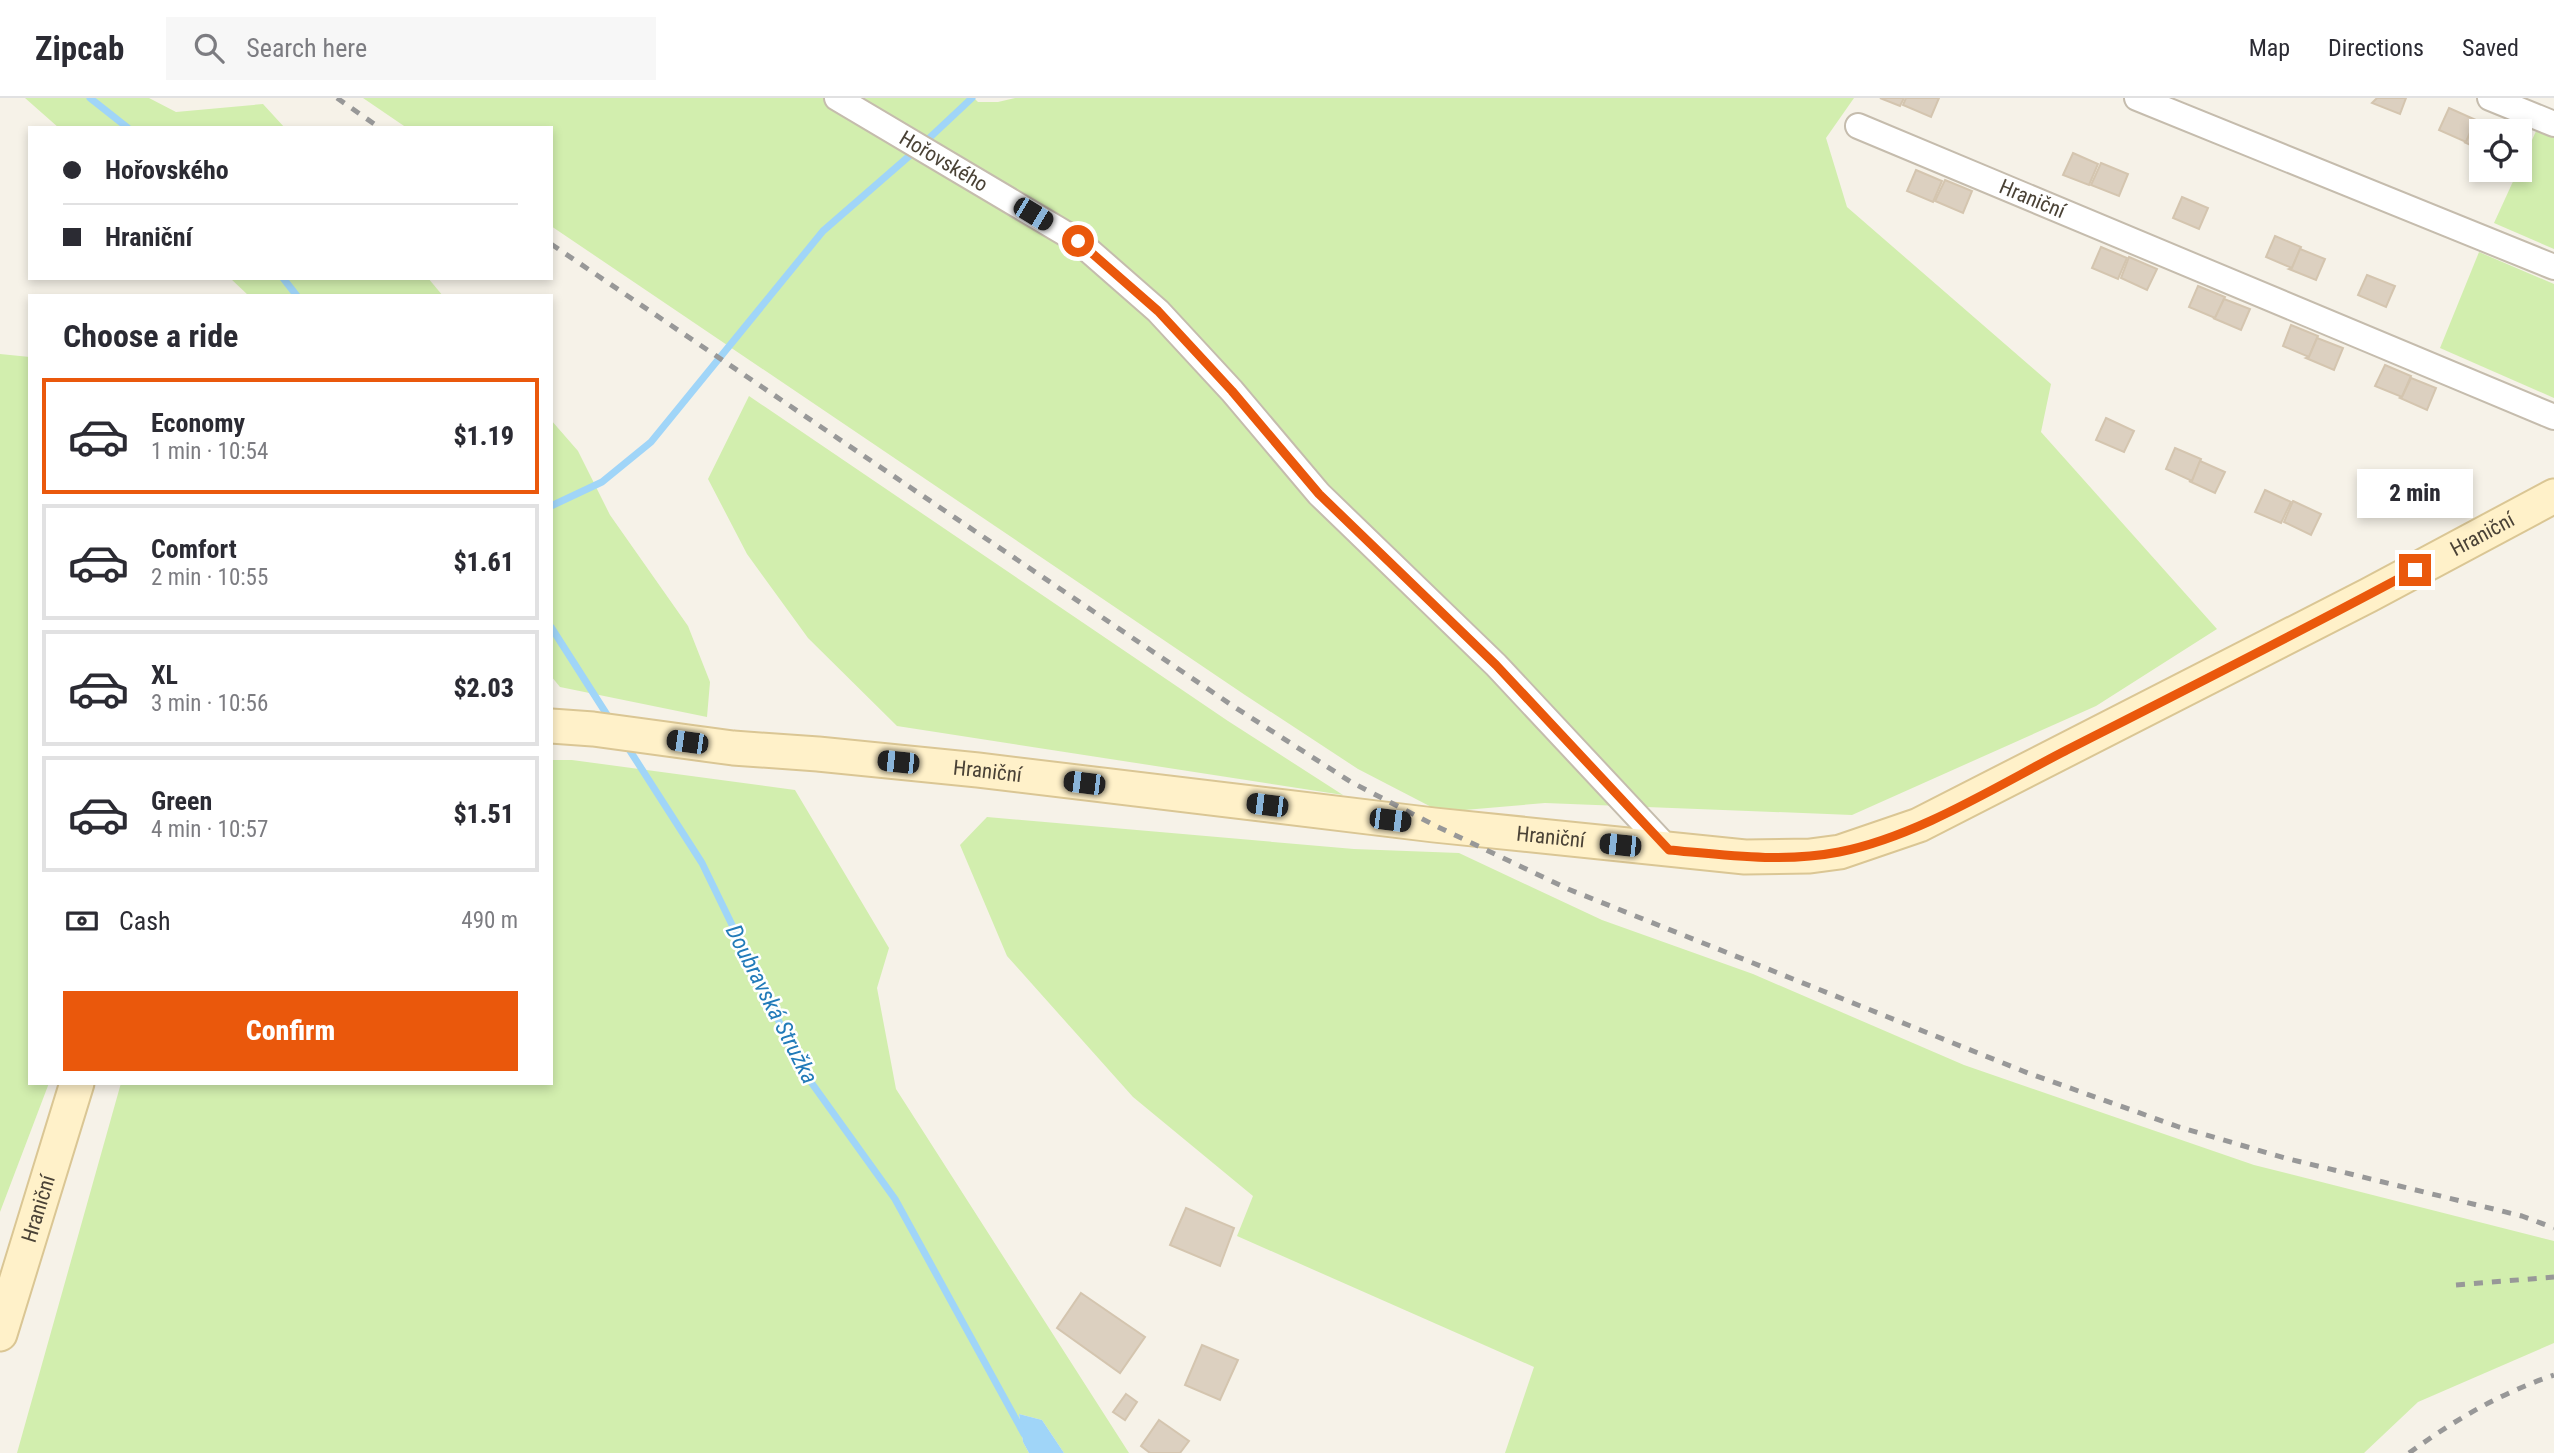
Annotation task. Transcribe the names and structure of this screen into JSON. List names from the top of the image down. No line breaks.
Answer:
{"streets":{"main road":["Hraniční"],"street":["Hořovského"]},"crossings":[["Hořovského","Hraniční"]],"water":["Doubravská Stružka"],"page":{"header":"Zipcab","search":"Search here","nav":["Map","Directions","Saved"],"banner":["Hořovského","Hraniční"],"heading":"Choose a ride","list":[{"name":"Economy","note":"1 min · 10:54","value":"$1.19"},{"name":"Comfort","note":"2 min · 10:55","value":"$1.61"},{"name":"XL","note":"3 min · 10:56","value":"$2.03"},{"name":"Green","note":"4 min · 10:57","value":"$1.51"}],"bubble":"2 min","pay":["Cash","490 m"],"buttons":"Confirm"}}
